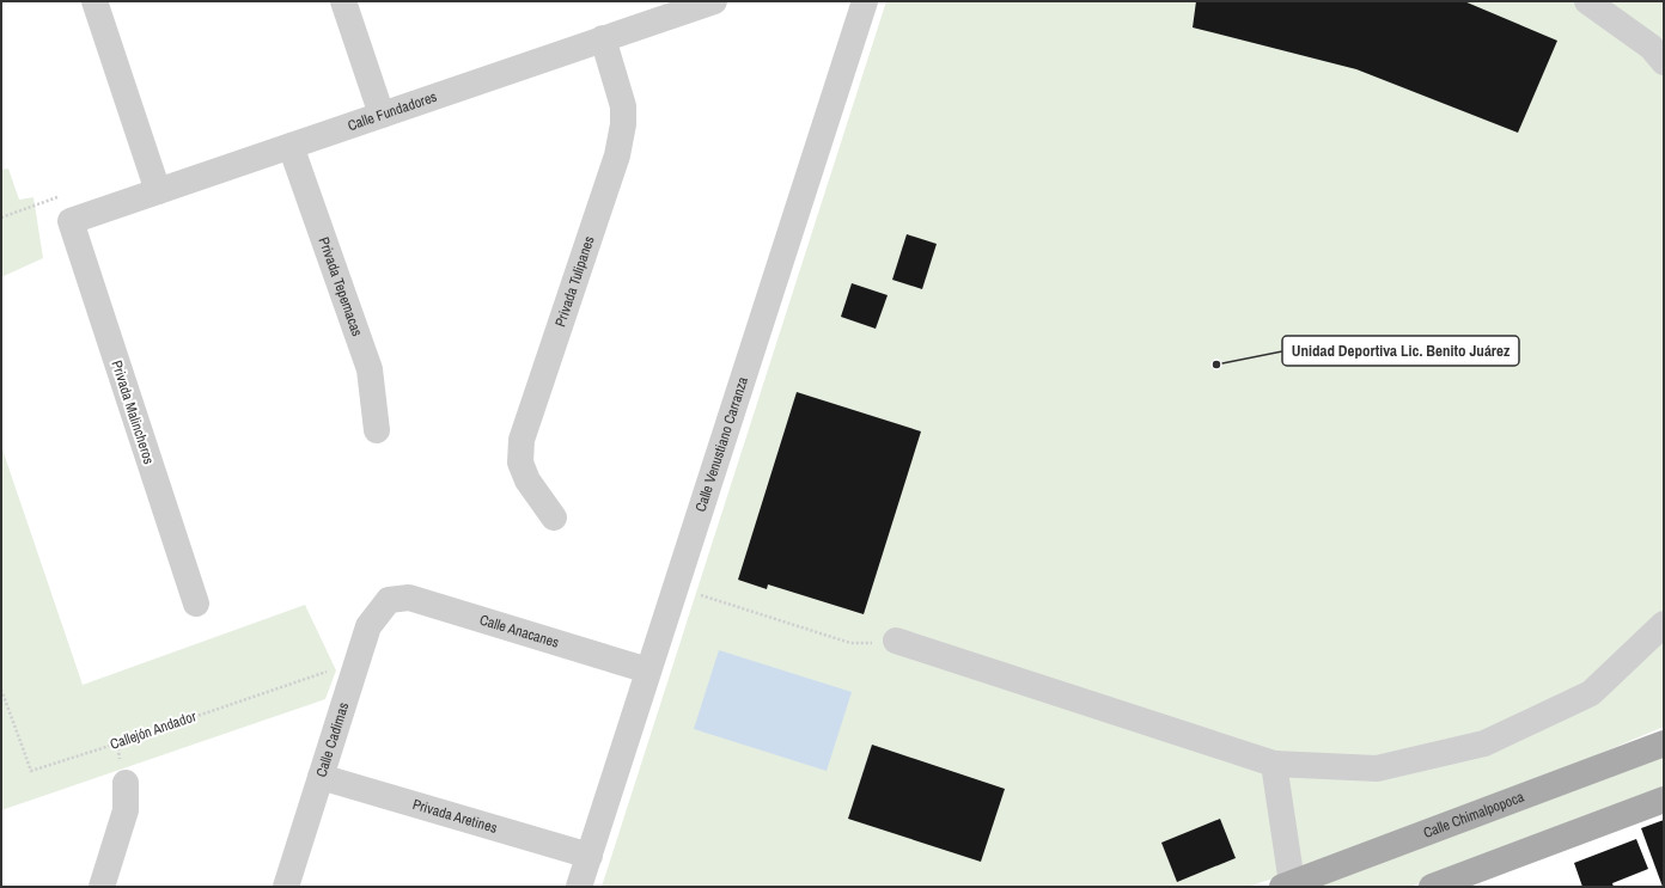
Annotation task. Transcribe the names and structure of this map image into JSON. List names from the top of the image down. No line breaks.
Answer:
{"streets":{"main road":["Calle Chimalpopoca"],"street":["Calle Fundadores","Privada Tulipanes","Privada Tepemacas","Privada Malincheros","Calle Venustiano Carranza","Calle Anacanes","Calle Cadimas","Privada Aretines"],"path":["Callejón Andador"]},"crossings":[["Calle Fundadores","Privada Tulipanes"],["Calle Fundadores","Privada Tepemacas"],["Calle Fundadores","Privada Malincheros"],["Calle Venustiano Carranza","Calle Anacanes"],["Calle Venustiano Carranza","Privada Aretines"],["Calle Anacanes","Calle Cadimas"],["Callejón Andador","Calle Cadimas"],["Calle Cadimas","Privada Aretines"]],"places":["Unidad Deportiva Lic. Benito Juárez"]}
